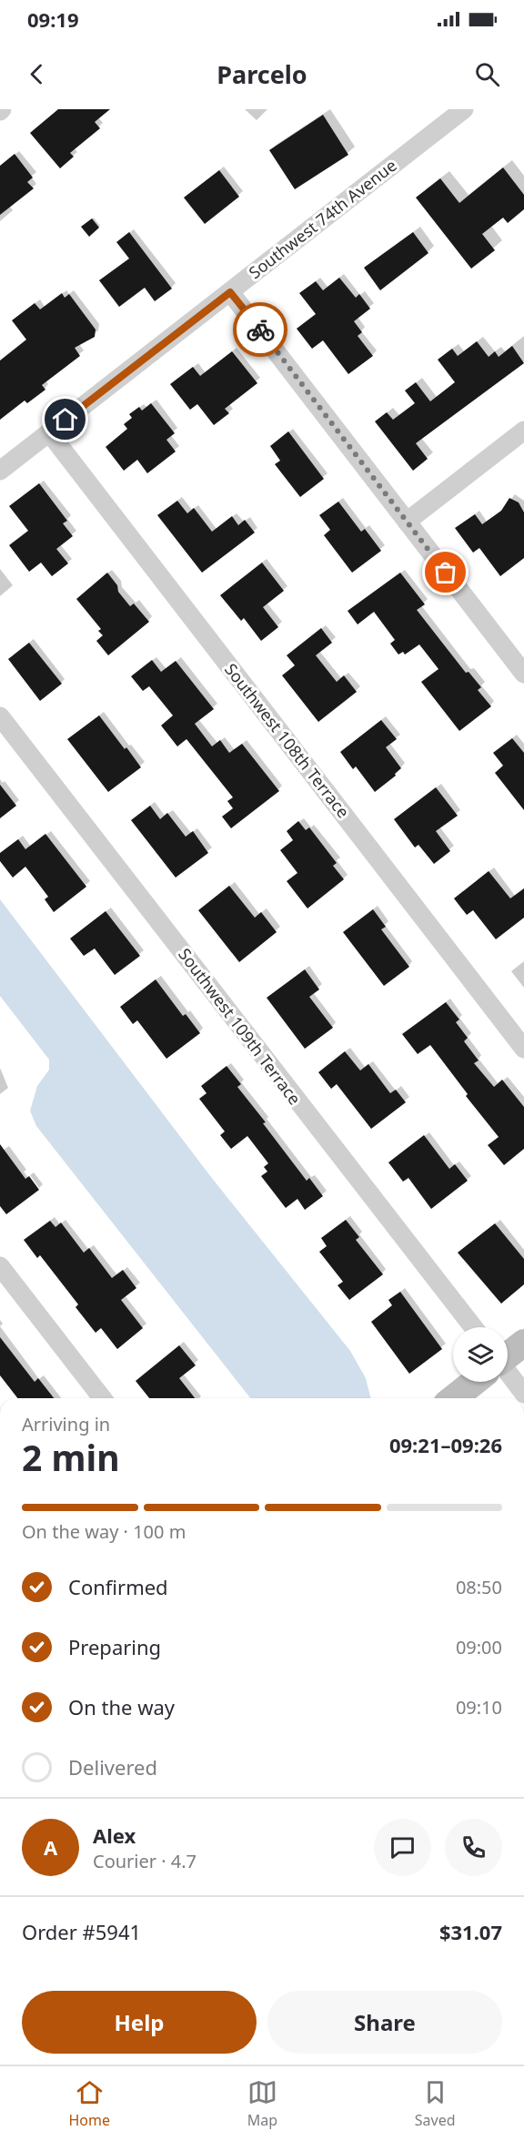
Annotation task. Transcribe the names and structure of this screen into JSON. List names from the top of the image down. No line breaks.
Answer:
{"streets":{"street":["Southwest 74th Avenue","Southwest 108th Terrace","Southwest 109th Terrace"]},"crossings":[["Southwest 74th Avenue","Southwest 108th Terrace"]],"page":{"status":"09:19","header":"Parcelo","heading":["2 min","Arriving in","09:21–09:26"],"panel":["Alex","Courier · 4.7","Order #5941","$31.07"],"bar":"On the way · 100 m","list":[["Confirmed","08:50"],["Preparing","09:00"],["On the way","09:10"],"Delivered"],"round":"A","buttons":["Help","Share"],"tabs":["Home","Map","Saved"]}}
